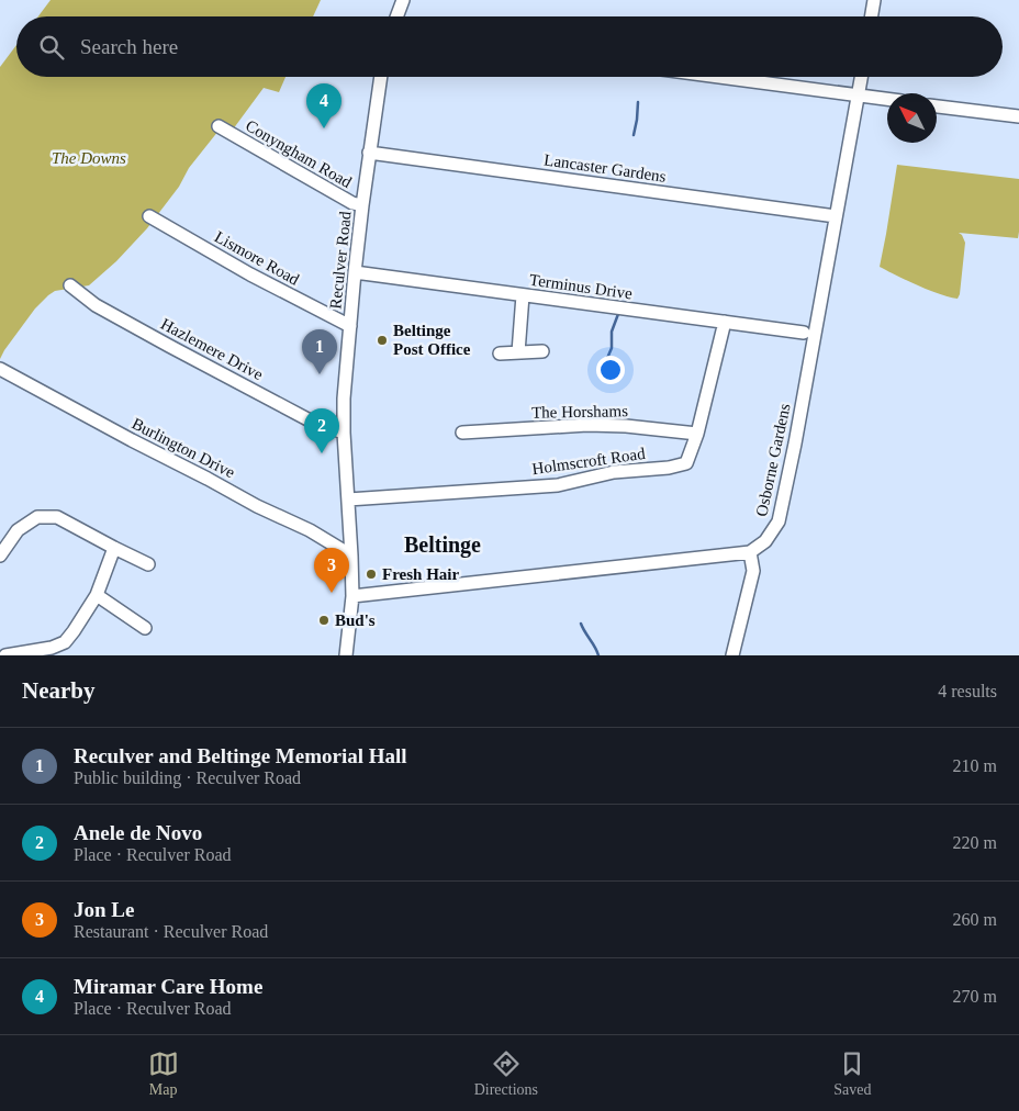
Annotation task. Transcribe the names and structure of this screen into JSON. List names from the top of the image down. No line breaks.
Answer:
{"streets":{"street":["Conyngham Road","Lancaster Gardens","Lismore Road","Reculver Road","Terminus Drive","Hazlemere Drive","The Horshams","Burlington Drive","Osborne Gardens","Holmscroft Road"]},"crossings":[["Conyngham Road","Reculver Road"],["Lancaster Gardens","Reculver Road"],["Lancaster Gardens","Osborne Gardens"],["Lismore Road","Reculver Road"],["Reculver Road","Terminus Drive"],["Reculver Road","Hazlemere Drive"],["Reculver Road","Burlington Drive"],["Reculver Road","Holmscroft Road"],["Terminus Drive","Holmscroft Road"],["The Horshams","Holmscroft Road"]],"districts":["Beltinge"],"parks":["The Downs"],"places":["Beltinge Post Office","Fresh Hair","Bud's"],"north":"top left","page":{"search":"Search here","pins":["4","1","2","3"],"heading":["Nearby","4 results"],"list":[{"mark":"1","name":"Reculver and Beltinge Memorial Hall","note":"Public building · Reculver Road","value":"210 m"},{"mark":"2","name":"Anele de Novo","note":"Place · Reculver Road","value":"220 m"},{"mark":"3","name":"Jon Le","note":"Restaurant · Reculver Road","value":"260 m"},{"mark":"4","name":"Miramar Care Home","note":"Place · Reculver Road","value":"270 m"}],"nav":["Map","Directions","Saved"]}}
